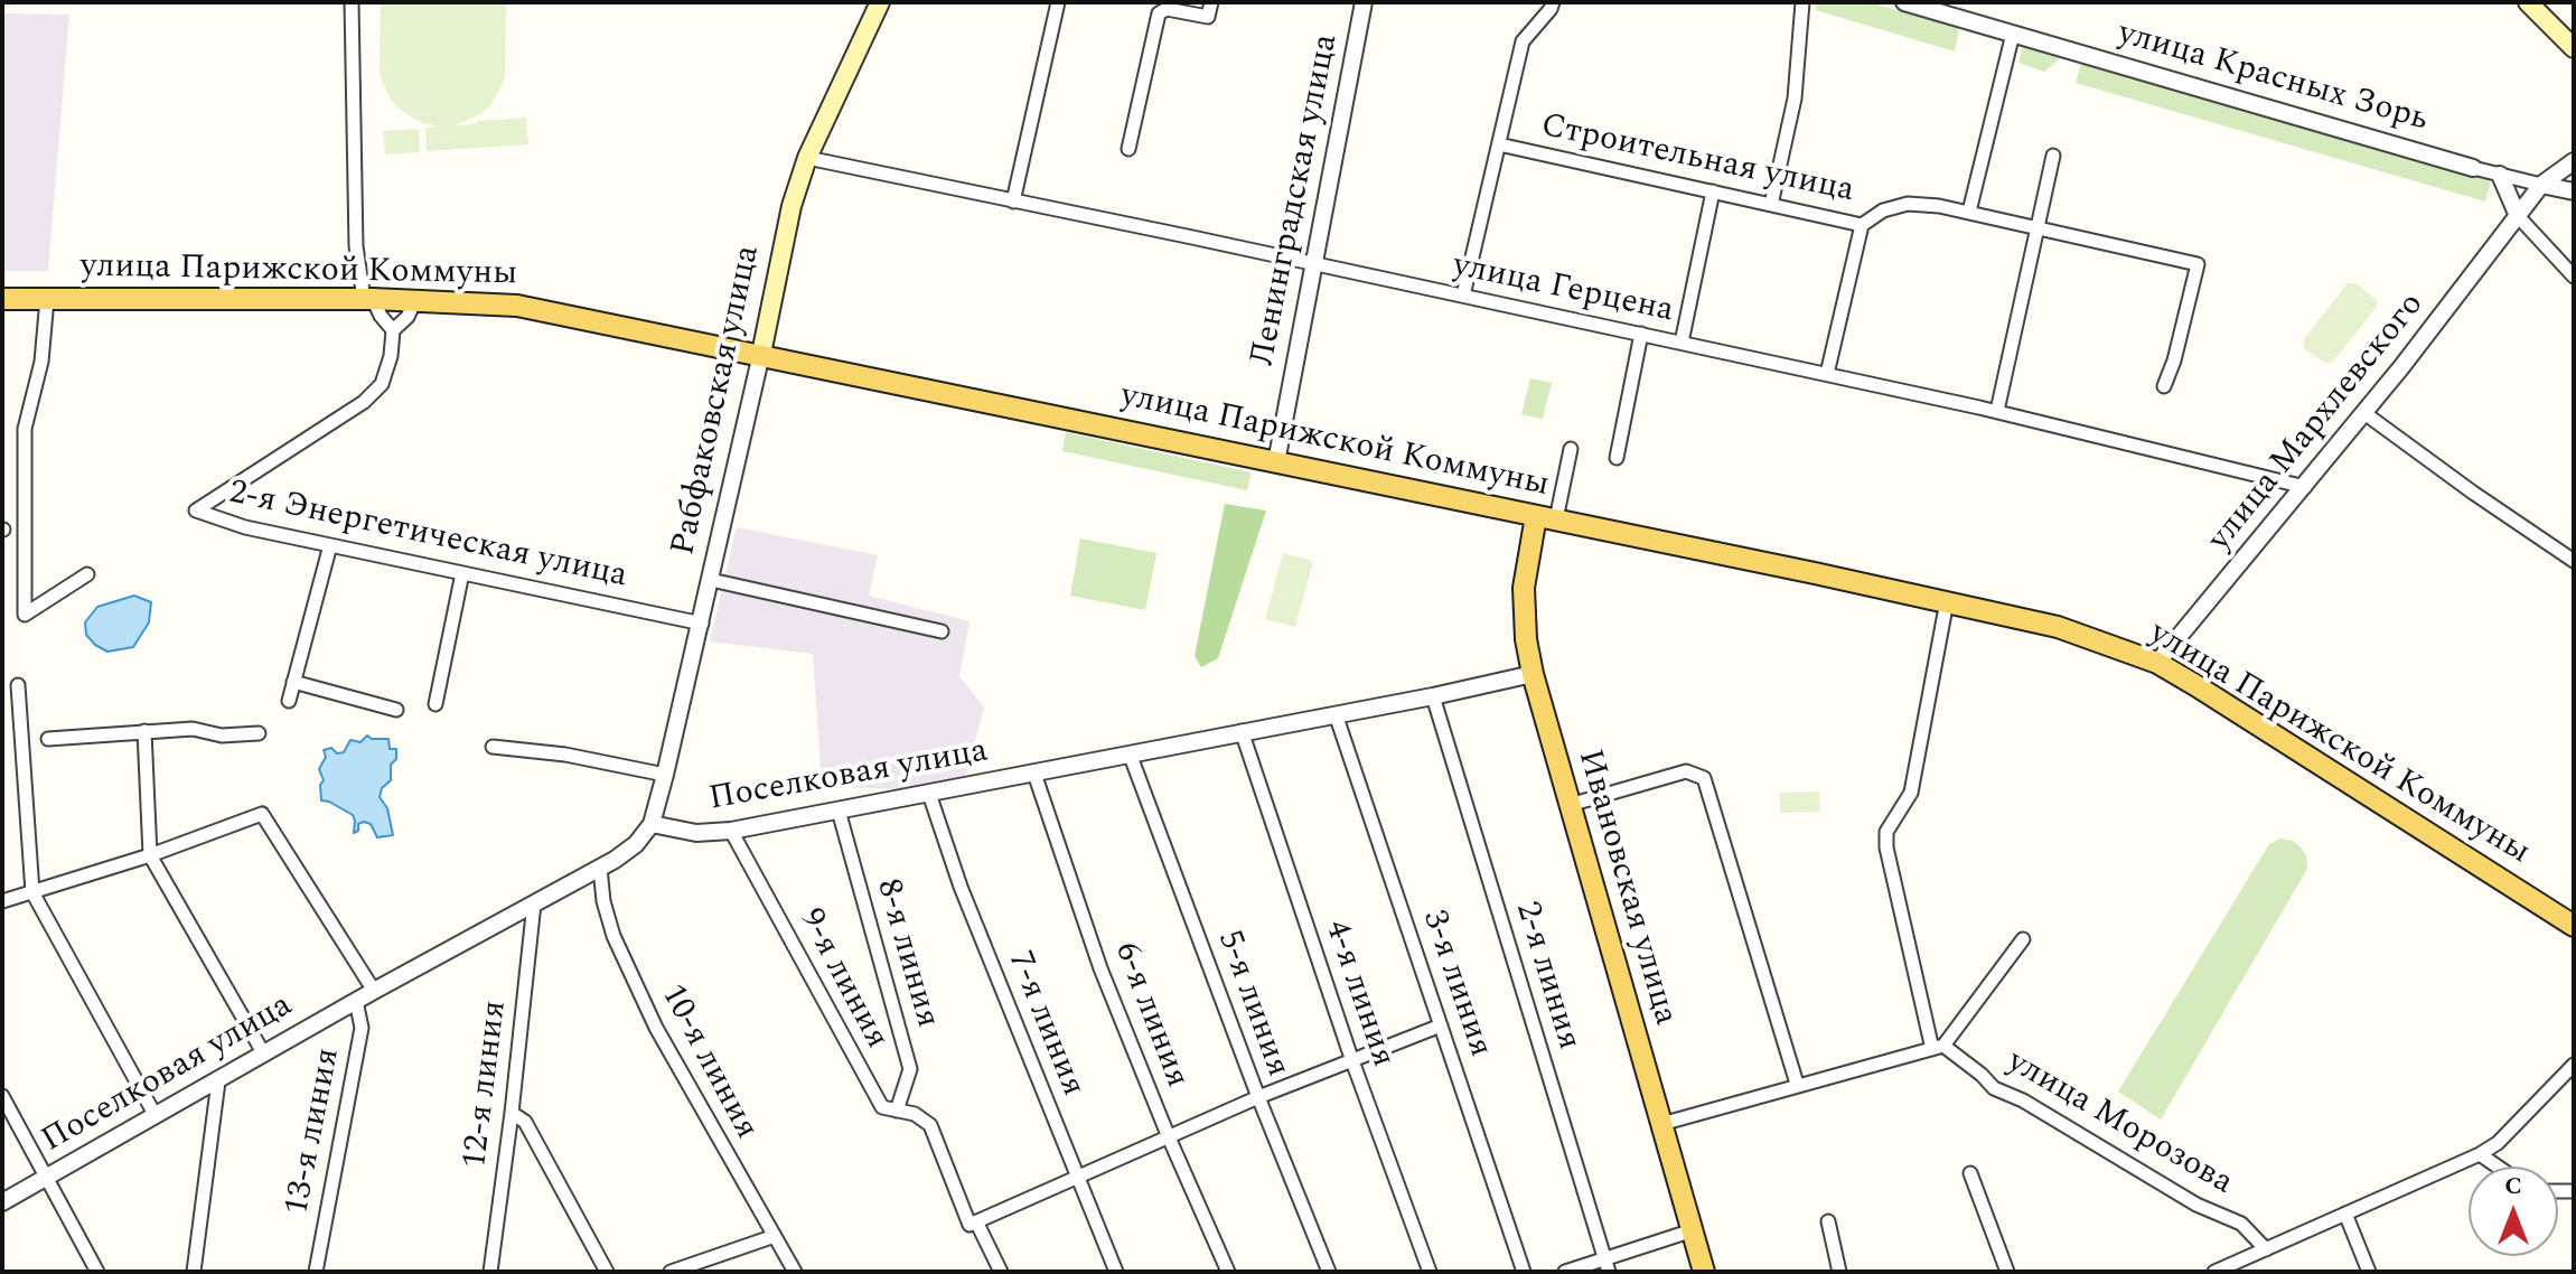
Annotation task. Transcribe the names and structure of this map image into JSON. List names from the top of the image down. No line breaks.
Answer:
{"streets":{"main road":["улица Парижской Коммуны","Рабфаковская улица","Ивановская улица"],"street":["улица Красных Зорь","Строительная улица","Ленинградская улица","улица Герцена","улица Мархлевского","2-я Энергетическая улица","Поселковая улица","8-я линия","2-я линия","9-я линия","3-я линия","4-я линия","5-я линия","6-я линия","7-я линия","10-я линия","12-я линия","улица Морозова","13-я линия"]},"crossings":[["улица Красных Зорь","улица Мархлевского"],["Ленинградская улица","улица Парижской Коммуны"],["Ленинградская улица","улица Герцена"],["улица Парижской Коммуны","Рабфаковская улица"],["улица Парижской Коммуны","улица Мархлевского"],["улица Парижской Коммуны","Ивановская улица"],["улица Герцена","Рабфаковская улица"],["улица Герцена","улица Мархлевского"],["Рабфаковская улица","2-я Энергетическая улица"],["Рабфаковская улица","Поселковая улица"],["Поселковая улица","Ивановская улица"],["Поселковая улица","8-я линия"],["Поселковая улица","2-я линия"],["Поселковая улица","9-я линия"],["Поселковая улица","3-я линия"],["Поселковая улица","4-я линия"],["Поселковая улица","5-я линия"],["Поселковая улица","6-я линия"],["Поселковая улица","7-я линия"],["Поселковая улица","10-я линия"],["Поселковая улица","12-я линия"],["Поселковая улица","13-я линия"],["8-я линия","9-я линия"]],"north":"top"}
